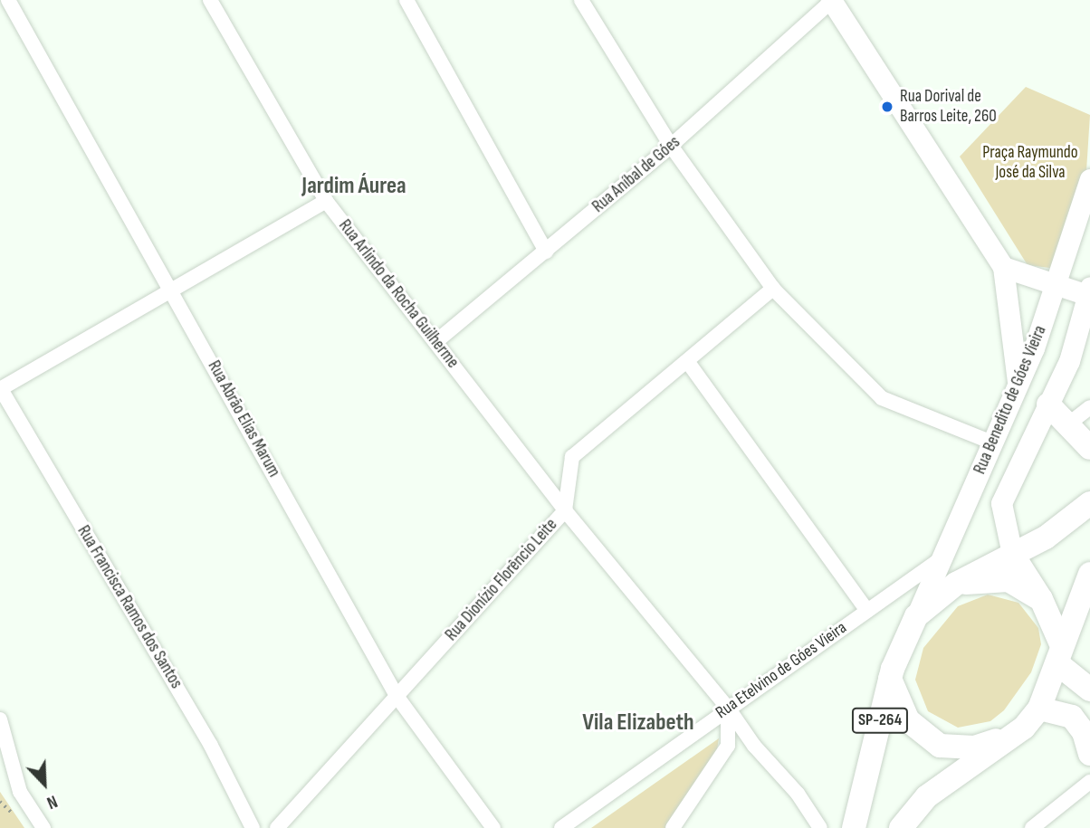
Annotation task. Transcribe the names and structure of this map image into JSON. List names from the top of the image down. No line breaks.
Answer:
{"streets":{"main road":["Rua Benedito de Góes Vieira","SP-264"],"street":["Rua Aníbal de Góes","Rua Arlindo da Rocha Guilherme","Rua Abrão Elias Marum","Rua Dionízio Florêncio Leite","Rua Francisca Ramos dos Santos","Rua Etelvino de Góes Vieira"]},"crossings":[["Rua Aníbal de Góes","Rua Arlindo da Rocha Guilherme"],["Rua Arlindo da Rocha Guilherme","Rua Dionízio Florêncio Leite"],["Rua Arlindo da Rocha Guilherme","Rua Etelvino de Góes Vieira"],["Rua Benedito de Góes Vieira","Rua Etelvino de Góes Vieira"],["Rua Benedito de Góes Vieira","SP-264"],["Rua Abrão Elias Marum","Rua Dionízio Florêncio Leite"]],"districts":["Jardim Áurea","Vila Elizabeth"],"parks":["Praça Raymundo José da Silva"],"places":["Rua Dorival de Barros Leite, 260"],"north":"bottom right"}
